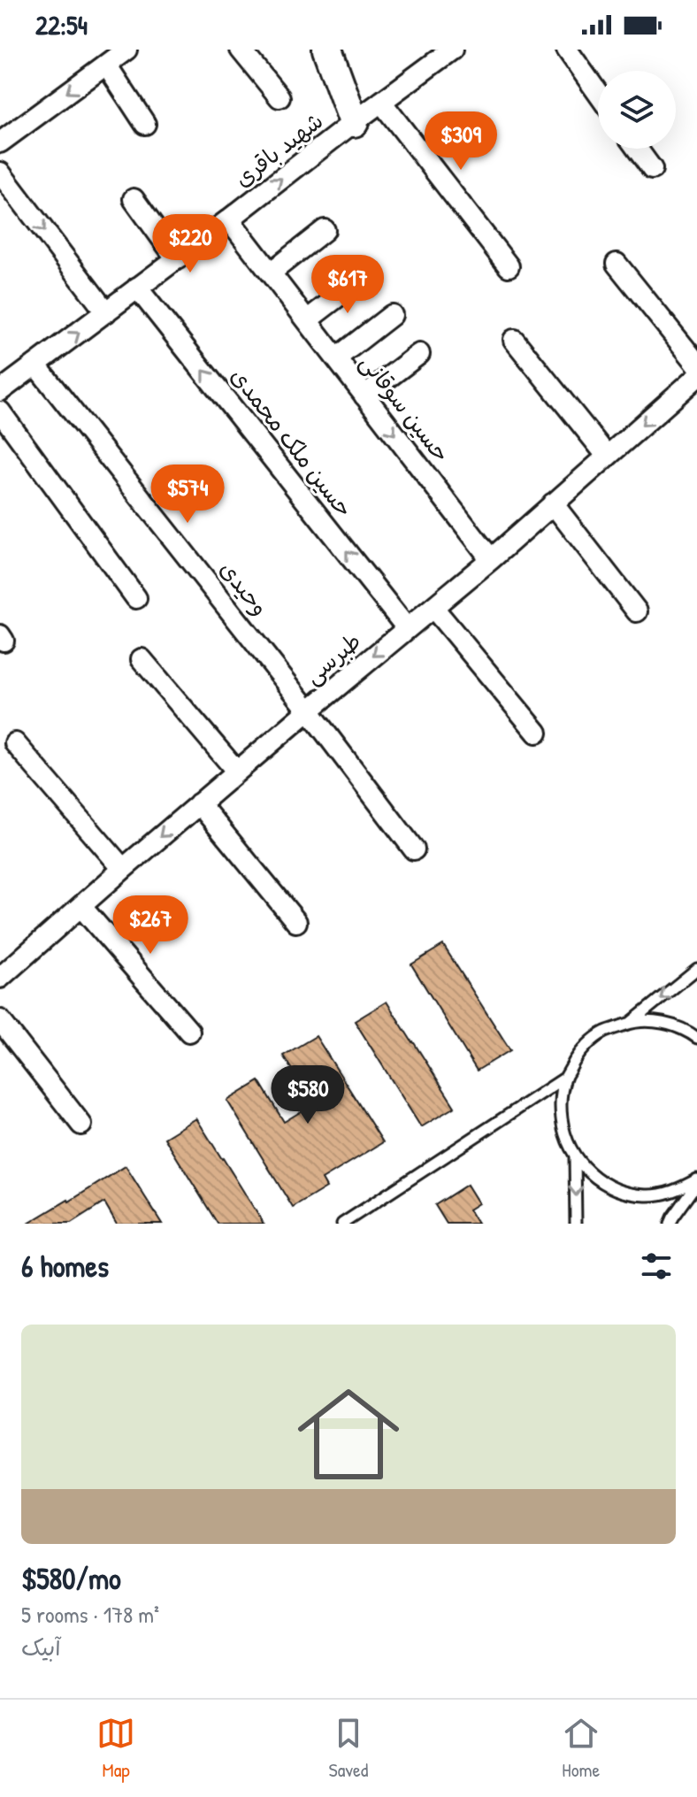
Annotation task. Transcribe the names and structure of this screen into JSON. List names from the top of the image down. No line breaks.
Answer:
{"streets":{"street":["شهید باقری","حسین سوقانی","حسین ملک محمدی","وحیدی","طبرسی"]},"crossings":[["شهید باقری","حسین سوقانی"],["شهید باقری","حسین ملک محمدی"],["شهید باقری","وحیدی"],["حسین سوقانی","طبرسی"],["حسین ملک محمدی","طبرسی"],["وحیدی","طبرسی"]],"one_way":["حسین ملک محمدی","طبرسی"],"page":{"status":"22:54","price":["$309","$220","$617","$574","$267","$580"],"heading":"6 homes","list":[{"name":"$580/mo","note":"5 rooms · 178 m² · آبیک"}],"tabs":["Map","Saved","Home"]}}
